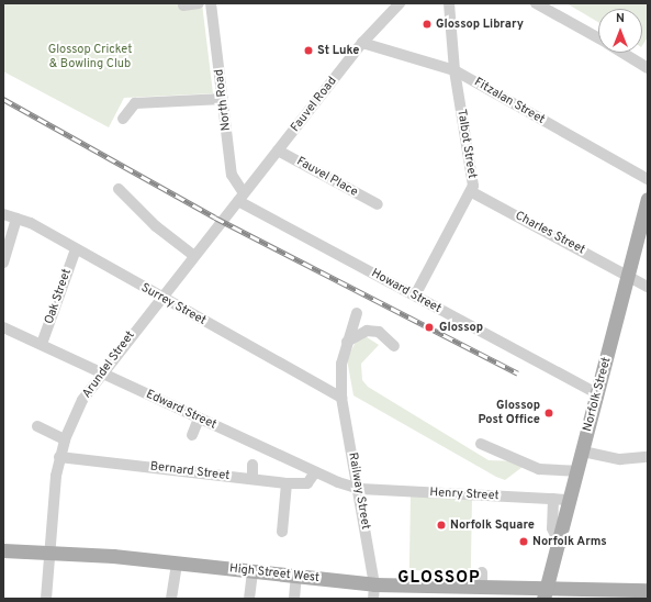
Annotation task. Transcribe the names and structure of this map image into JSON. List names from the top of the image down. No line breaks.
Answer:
{"streets":{"main road":["Norfolk Street","High Street West"],"street":["North Road","Fitzalan Street","Fauvel Road","Talbot Street","Fauvel Place","Charles Street","Howard Street","Oak Street","Surrey Street","Arundel Street","Edward Street","Bernard Street","Railway Street","Henry Street"]},"crossings":[["North Road","Fauvel Road"],["North Road","Howard Street"],["North Road","Arundel Street"],["Fitzalan Street","Fauvel Road"],["Fitzalan Street","Talbot Street"],["Fauvel Road","Fauvel Place"],["Fauvel Road","Howard Street"],["Fauvel Road","Arundel Street"],["Talbot Street","Charles Street"],["Talbot Street","Howard Street"],["Charles Street","Norfolk Street"],["Howard Street","Arundel Street"],["Howard Street","Norfolk Street"],["Oak Street","Surrey Street"],["Oak Street","Edward Street"],["Surrey Street","Arundel Street"],["Surrey Street","Railway Street"],["Arundel Street","Edward Street"],["Arundel Street","Bernard Street"],["Arundel Street","High Street West"],["Norfolk Street","Henry Street"],["Norfolk Street","High Street West"],["Edward Street","Bernard Street"],["Edward Street","Railway Street"],["Edward Street","Henry Street"],["Railway Street","Henry Street"],["Railway Street","High Street West"]],"districts":["GLOSSOP"],"parks":["Glossop Cricket & Bowling Club"],"places":["Glossop Library","St Luke","Glossop","Glossop Post Office","Norfolk Square","Norfolk Arms"],"north":"top"}
